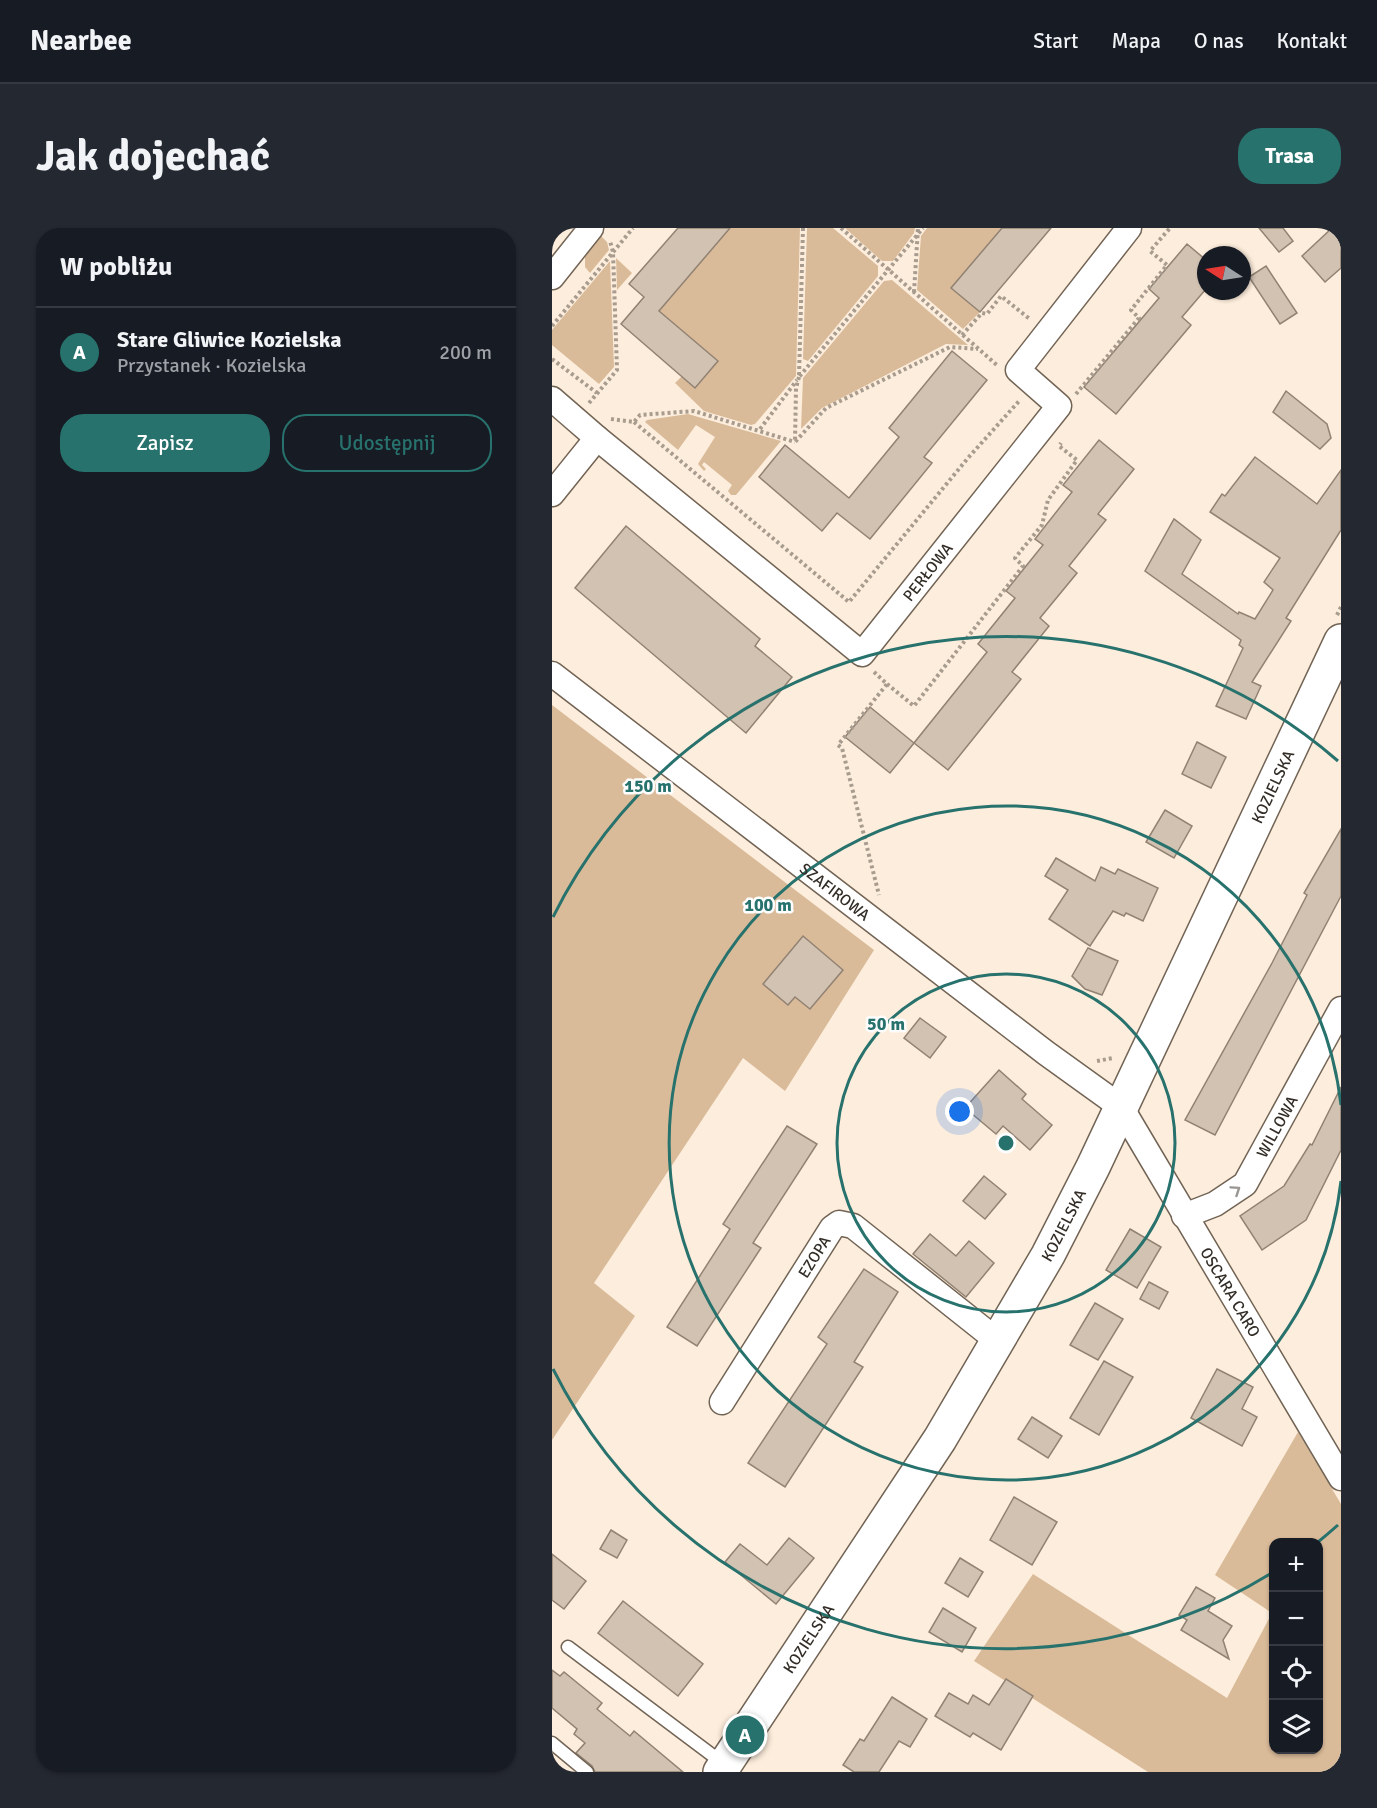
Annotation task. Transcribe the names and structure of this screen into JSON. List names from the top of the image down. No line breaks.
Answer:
{"streets":{"street":["PERŁOWA","KOZIELSKA","SZAFIROWA","WILLOWA","EZOPA","OSCARA CARO"]},"crossings":[["KOZIELSKA","SZAFIROWA"],["KOZIELSKA","EZOPA"],["KOZIELSKA","OSCARA CARO"],["SZAFIROWA","OSCARA CARO"],["WILLOWA","OSCARA CARO"]],"one_way":["WILLOWA"],"north":"left","page":{"header":"Nearbee","nav":["Start","Mapa","O nas","Kontakt"],"buttons":["Trasa",["Zapisz","Udostępnij"]],"title":"Jak dojechać","heading":"W pobliżu","list":[{"mark":"A","name":"Stare Gliwice Kozielska","note":"Przystanek · Kozielska","value":"200 m"}],"map_buttons":["+","−"],"pins":"A"},"rings":["150 m","100 m","50 m"]}
